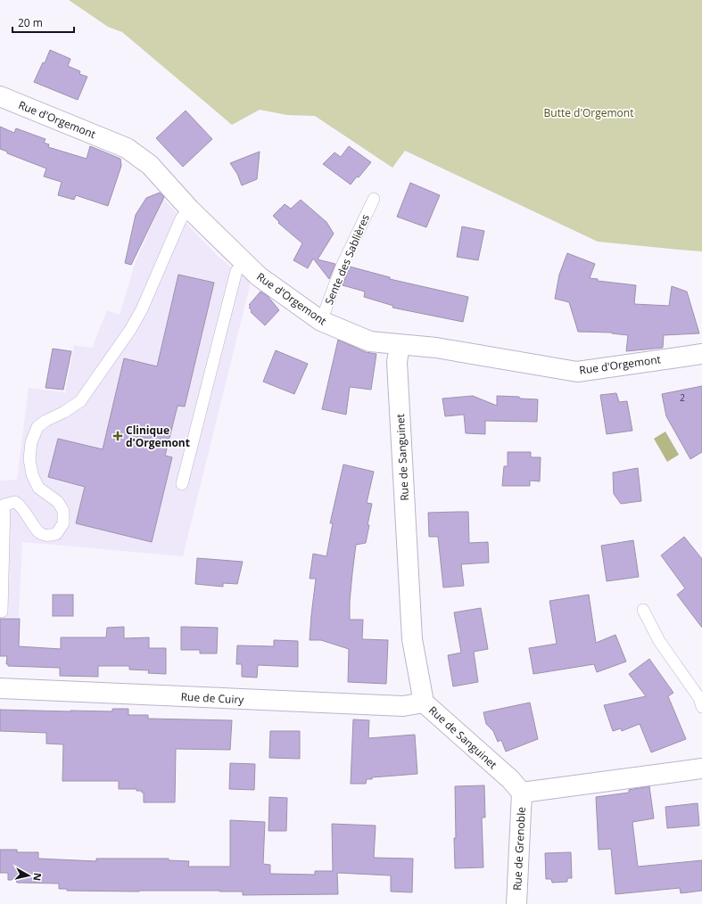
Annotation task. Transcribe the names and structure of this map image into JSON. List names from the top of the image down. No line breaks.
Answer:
{"streets":{"street":["Rue d'Orgemont","Rue de Sanguinet","Rue de Cuiry","Rue de Grenoble"],"lane":["Sente des Sablières"]},"crossings":[["Rue d'Orgemont","Sente des Sablières"],["Rue d'Orgemont","Rue de Sanguinet"],["Rue de Sanguinet","Rue de Cuiry"],["Rue de Sanguinet","Rue de Grenoble"]],"parks":["Butte d'Orgemont"],"places":{"health":["Clinique d'Orgemont"]},"house_numbers":["2"],"scale_bar":"20 m","north":"right"}
